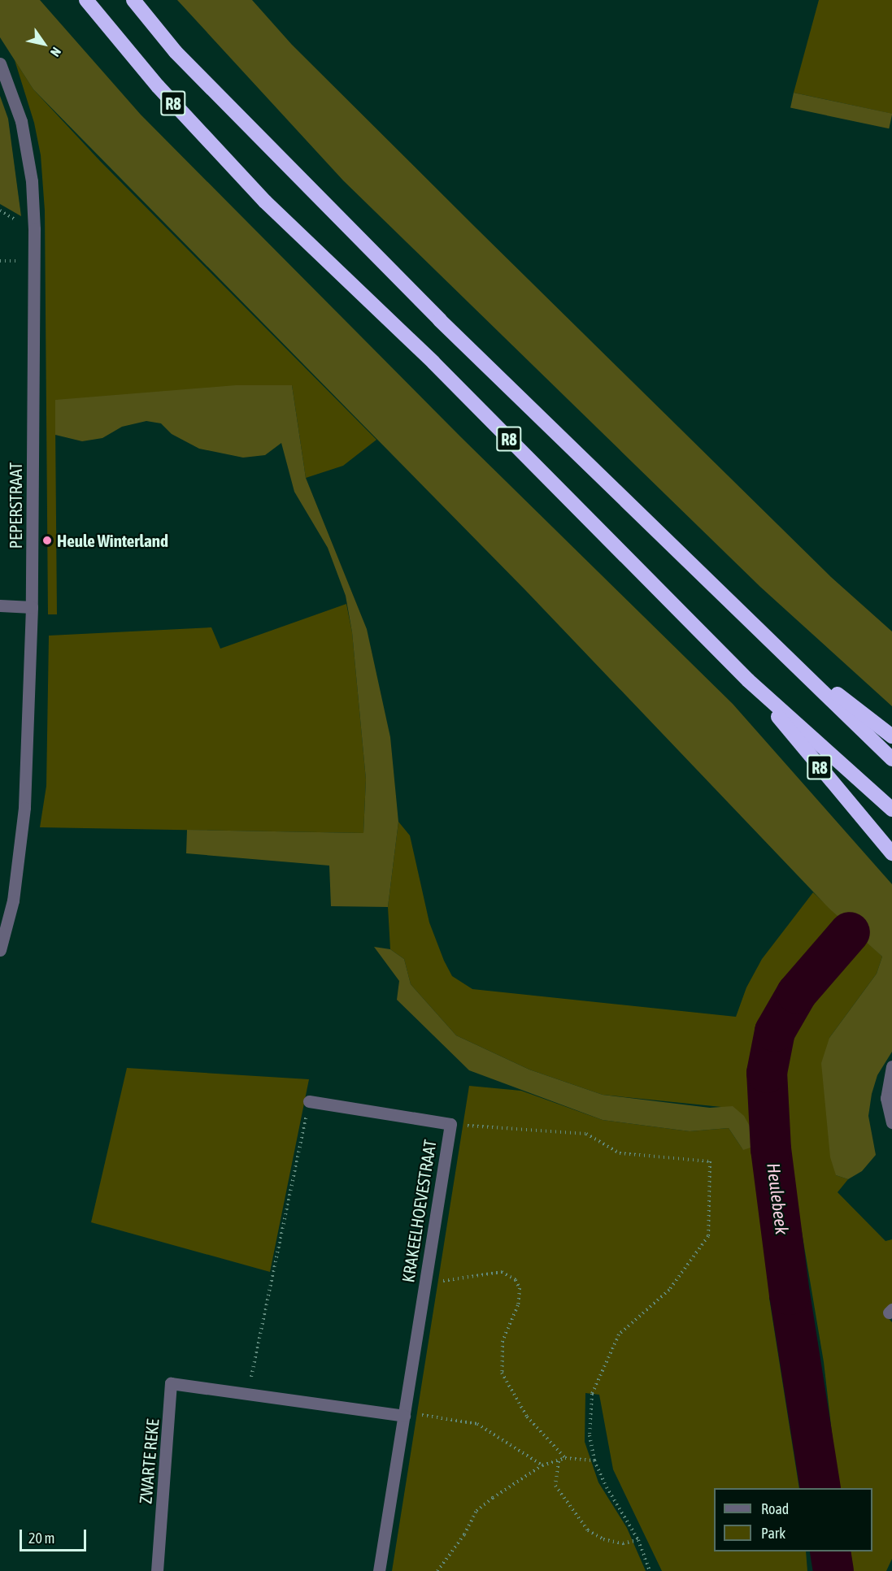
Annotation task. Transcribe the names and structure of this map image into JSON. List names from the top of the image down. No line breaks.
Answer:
{"streets":{"highway":["R8"],"street":["PEPERSTRAAT","KRAKEELHOEVESTRAAT","ZWARTE REKE"]},"water":["Heulebeek"],"places":["Heule Winterland"],"legend":["Road","Park"],"scale_bar":"20 m","north":"bottom right"}
